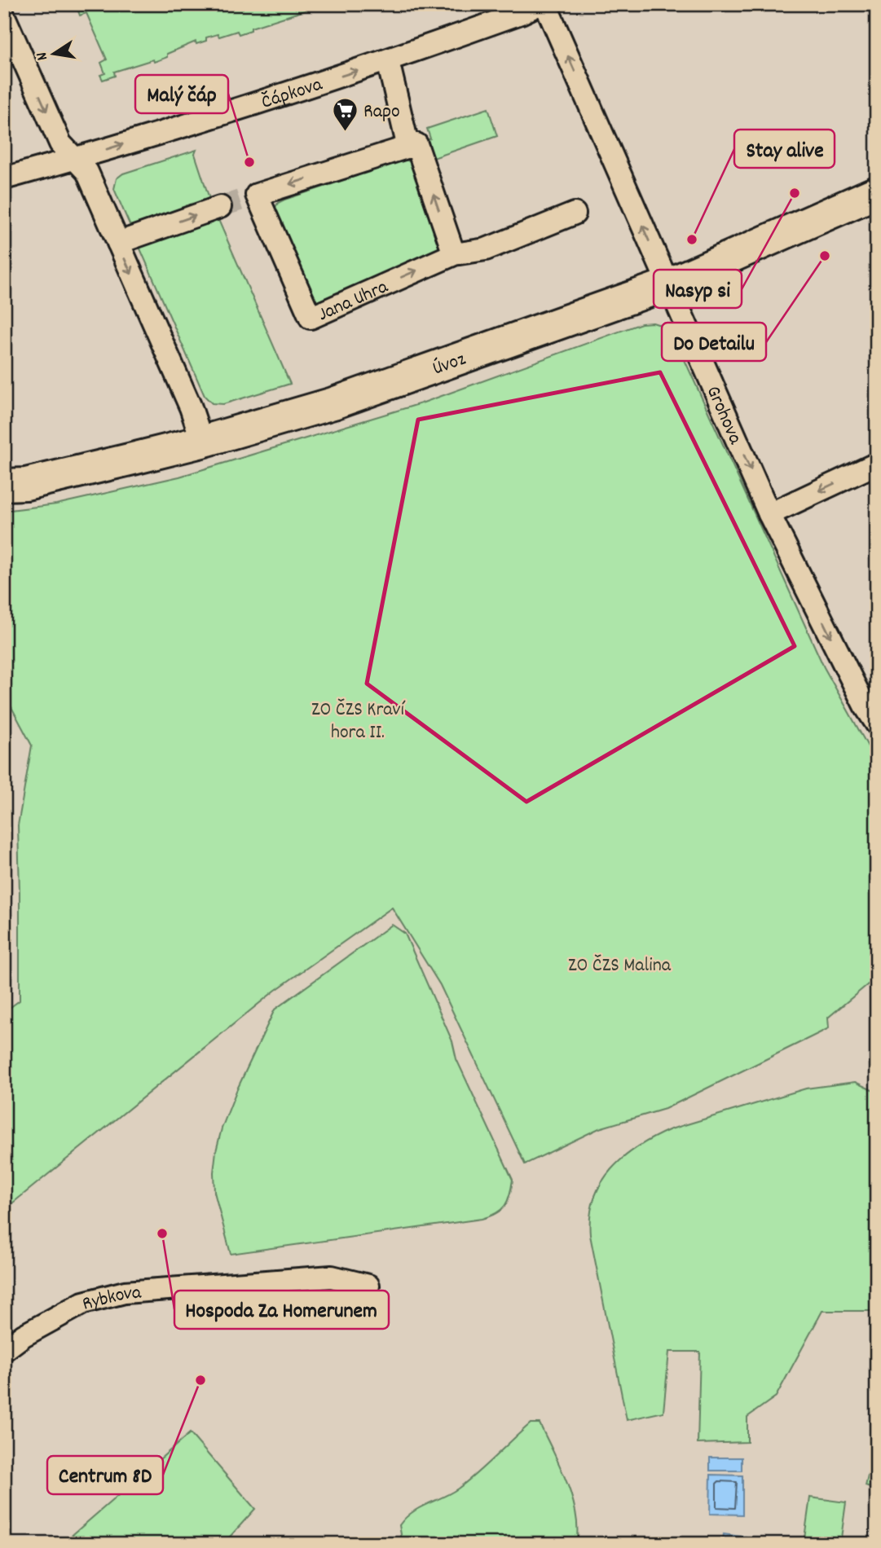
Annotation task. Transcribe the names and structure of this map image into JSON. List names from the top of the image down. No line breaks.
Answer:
{"streets":{"main road":["Úvoz"],"street":["Čápkova","Jana Uhra","Grohova","Rybkova"]},"crossings":[["Úvoz","Grohova"]],"parks":["ZO ČZS Kraví hora II.","ZO ČZS Malina"],"places":{"supermarket":["Rapo"],"other":["Malý čáp","Nasyp si","Stay alive","Do Detailu","Hospoda Za Homerunem","Centrum 8D"]},"north":"left"}
